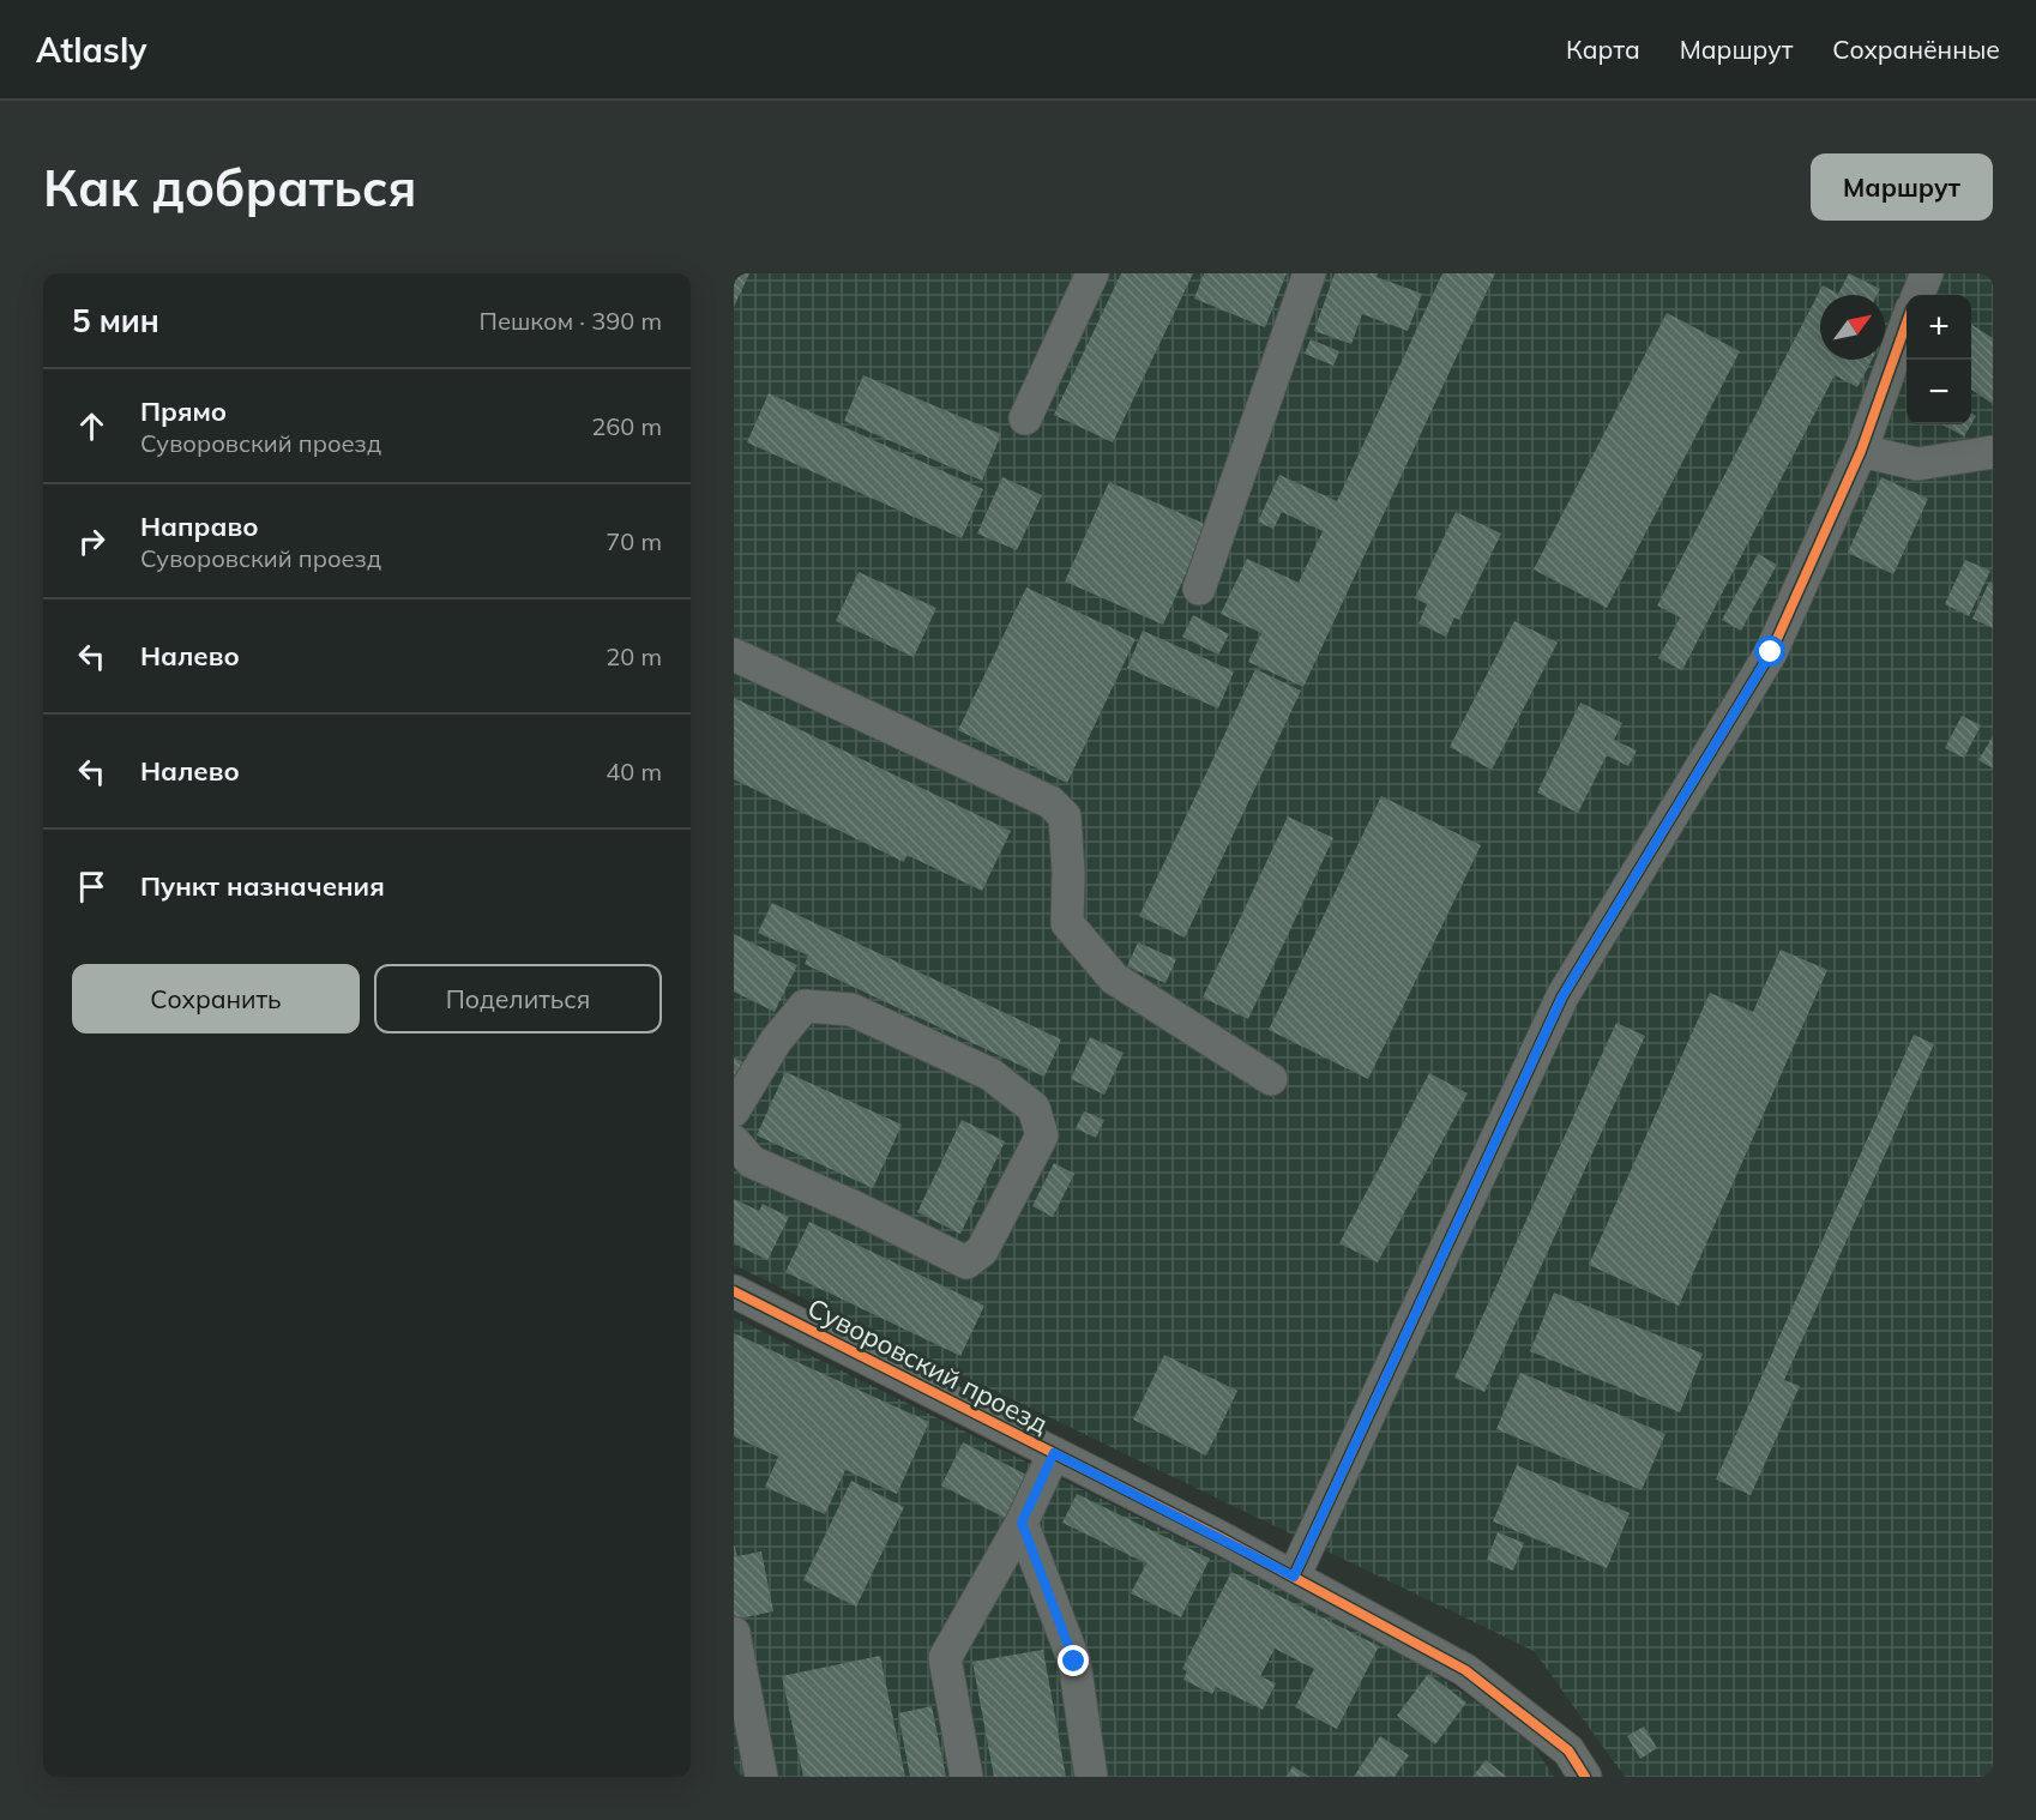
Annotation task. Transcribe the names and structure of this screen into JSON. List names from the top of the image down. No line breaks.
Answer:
{"streets":{"street":["Суворовский проезд"]},"north":"top right","page":{"header":"Atlasly","nav":["Карта","Маршрут","Сохранённые"],"buttons":["Маршрут",["Сохранить","Поделиться"]],"title":"Как добраться","heading":["5 мин","Пешком · 390 m"],"map_buttons":["+","−"],"list":[["Прямо","Суворовский проезд","260 m"],["Направо","Суворовский проезд","70 m"],["Налево","20 m"],["Налево","40 m"],"Пункт назначения"]}}
